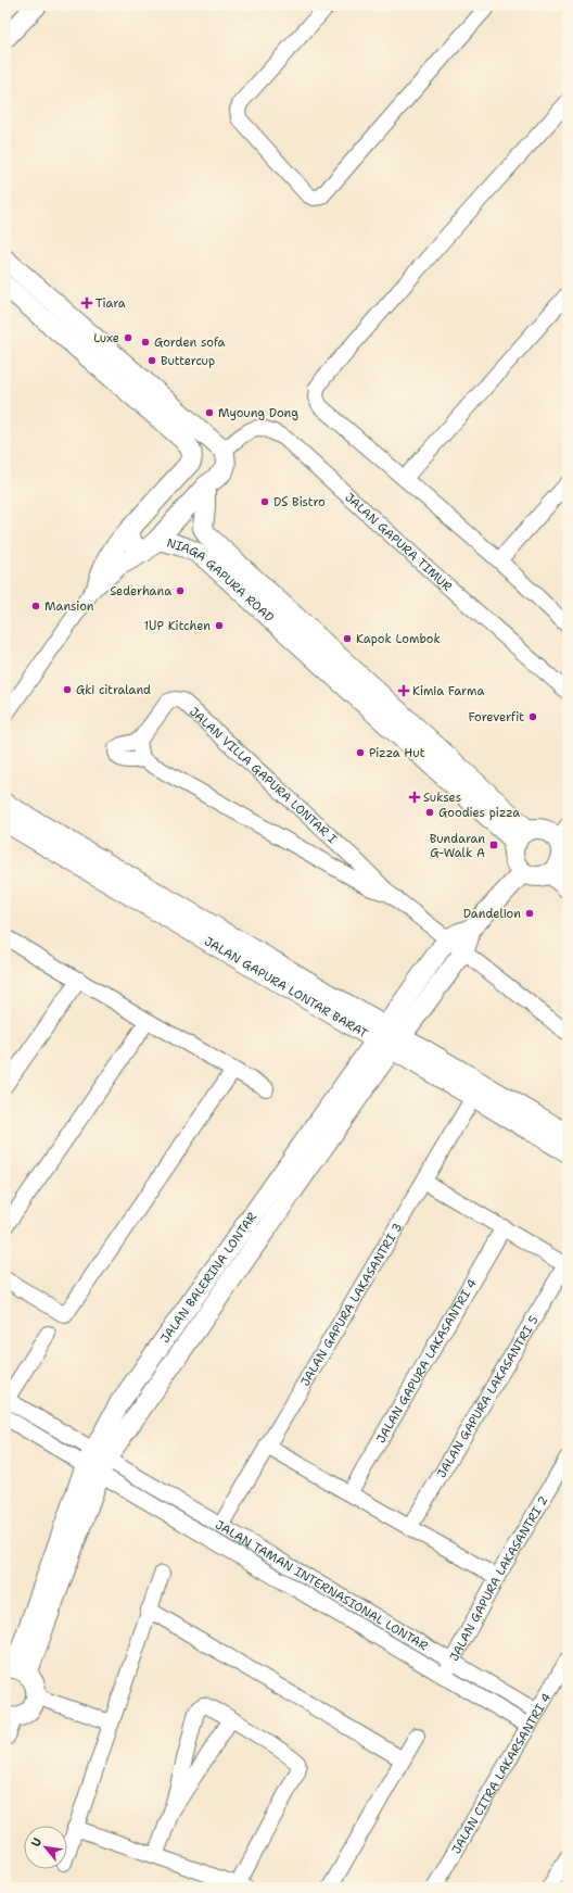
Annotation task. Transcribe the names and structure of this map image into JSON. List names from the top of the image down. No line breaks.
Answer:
{"streets":{"street":["JALAN GAPURA TIMUR","NIAGA GAPURA ROAD","JALAN VILLA GAPURA LONTAR I","JALAN GAPURA LONTAR BARAT","JALAN BALERINA LONTAR","JALAN GAPURA LAKASANTRI 3","JALAN GAPURA LAKASANTRI 4","JALAN GAPURA LAKASANTRI 5","JALAN GAPURA LAKASANTRI 2","JALAN TAMAN INTERNASIONAL LONTAR","JALAN CITRA LAKARSANTRI 4"]},"crossings":[["NIAGA GAPURA ROAD","JALAN BALERINA LONTAR"],["JALAN VILLA GAPURA LONTAR I","JALAN BALERINA LONTAR"],["JALAN GAPURA LONTAR BARAT","JALAN BALERINA LONTAR"],["JALAN GAPURA LONTAR BARAT","JALAN GAPURA LAKASANTRI 3"],["JALAN BALERINA LONTAR","JALAN TAMAN INTERNASIONAL LONTAR"],["JALAN GAPURA LAKASANTRI 3","JALAN TAMAN INTERNASIONAL LONTAR"],["JALAN GAPURA LAKASANTRI 2","JALAN TAMAN INTERNASIONAL LONTAR"],["JALAN TAMAN INTERNASIONAL LONTAR","JALAN CITRA LAKARSANTRI 4"]],"places":{"health":["Tiara","Kimia Farma","Sukses"],"other":["Luxe","Gorden sofa","Buttercup","Myoung Dong","DS Bistro","Sederhana","Mansion","1UP Kitchen","Kapok Lombok","Gki citraland","Foreverfit","Pizza Hut","Goodies pizza","Dandelion"],"transit":["Bundaran G-Walk A"]},"north":"top left"}
